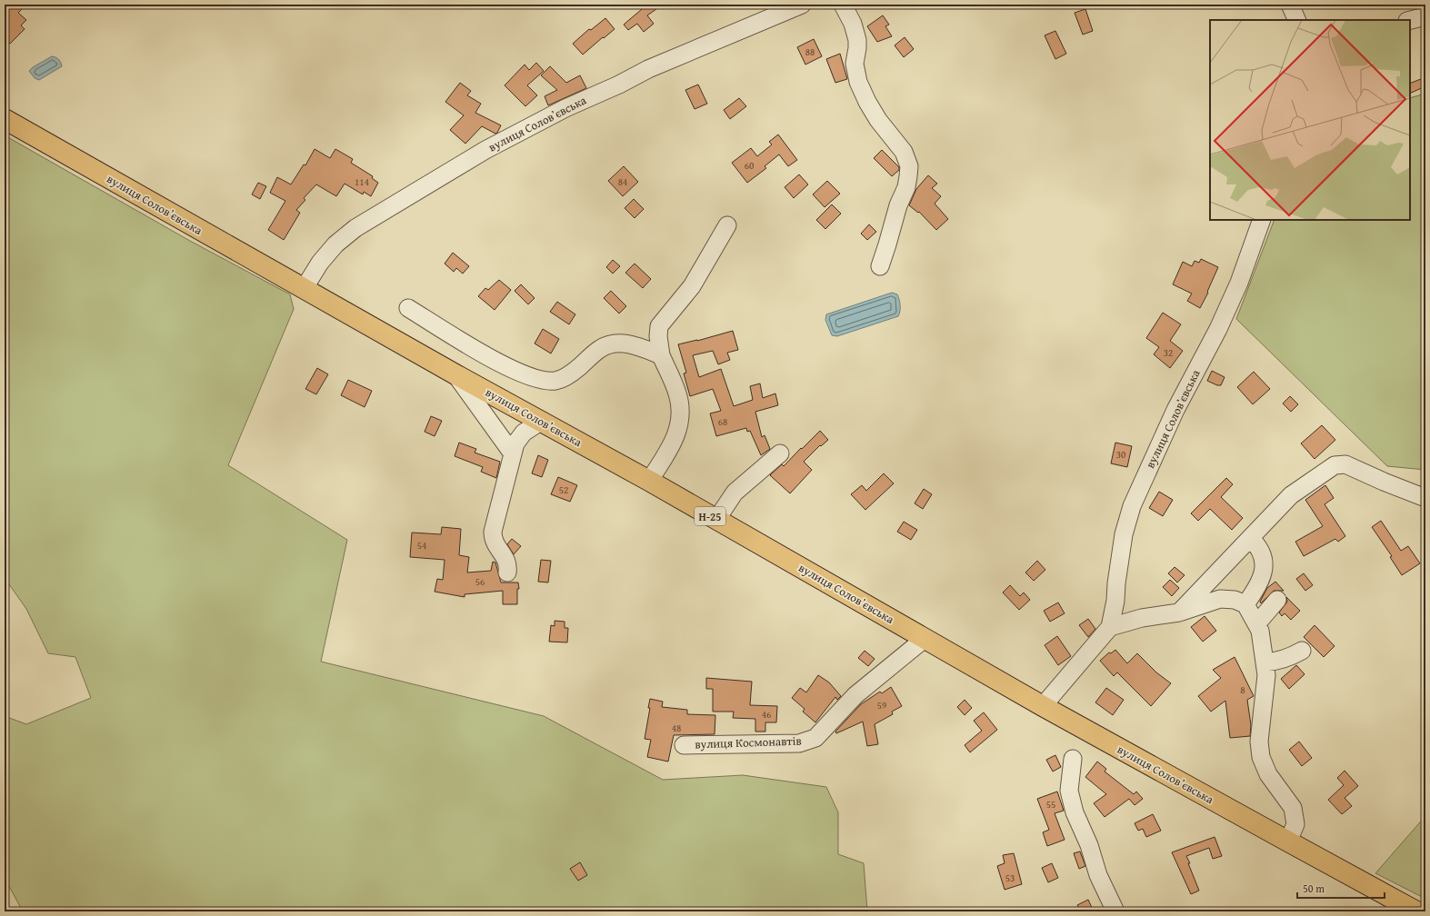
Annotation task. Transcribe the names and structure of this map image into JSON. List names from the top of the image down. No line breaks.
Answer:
{"streets":{"main road":["вулиця Соловʼєвська","Н-25"],"street":["вулиця Космонавтів"]},"crossings":[["вулиця Соловʼєвська","вулиця Космонавтів"]],"house_numbers":["88","60","114","84","32","68","30","52","54","56","8","59","46","48","55","53"],"scale_bar":"50 m"}
